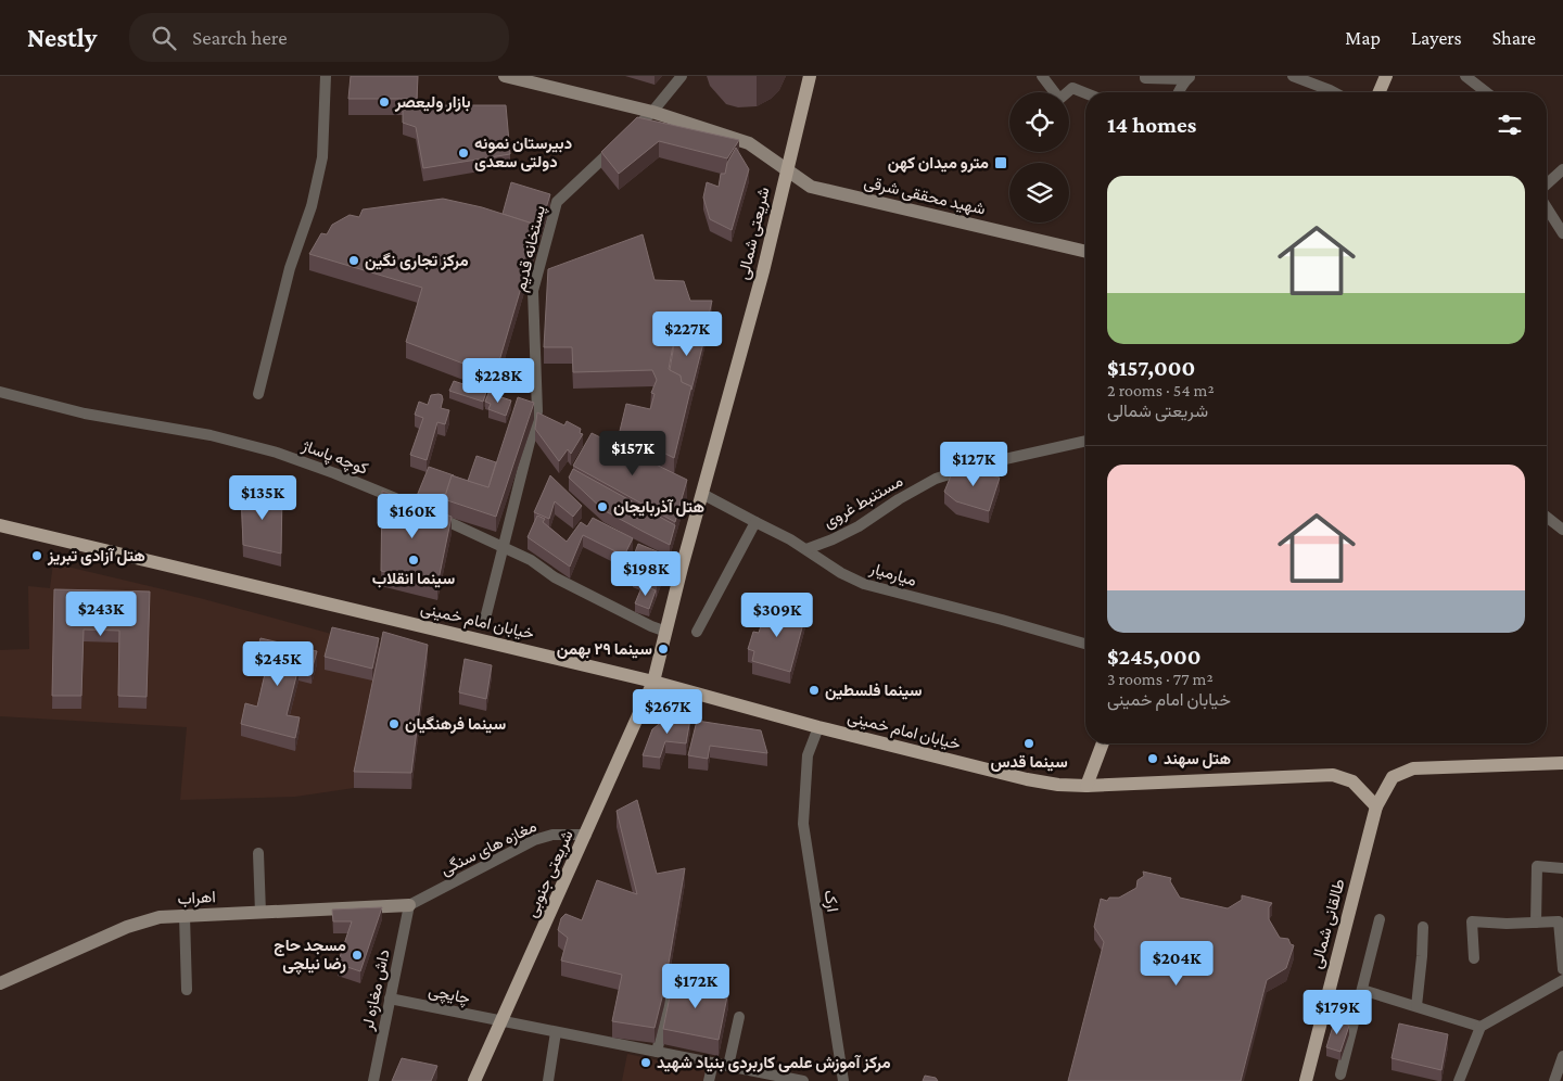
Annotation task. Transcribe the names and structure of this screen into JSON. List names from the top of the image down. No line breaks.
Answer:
{"streets":{"main road":["شریعتی شمالی","خیابان امام خمینی","شریعتی جنوبی","طالقانی شمالی"],"street":["شهید محققی شرقی","پستخانه قدیم","کوچه پاساژ","مستنبط غروی","میارمیار","مغازه های سنگی","اهراب","ارک","داش مغازه لر","چایچی"]},"crossings":[["شهید محققی شرقی","شریعتی شمالی"],["شهید محققی شرقی","پستخانه قدیم"],["شریعتی شمالی","میارمیار"],["شریعتی شمالی","خیابان امام خمینی"],["شریعتی شمالی","شریعتی جنوبی"],["مستنبط غروی","میارمیار"],["خیابان امام خمینی","شریعتی جنوبی"],["خیابان امام خمینی","ارک"],["خیابان امام خمینی","طالقانی شمالی"],["مغازه های سنگی","شریعتی جنوبی"],["مغازه های سنگی","اهراب"],["مغازه های سنگی","داش مغازه لر"],["شریعتی جنوبی","چایچی"],["اهراب","داش مغازه لر"],["داش مغازه لر","چایچی"]],"places":{"other":["بازار ولیعصر","دبیرستان نمونه دولتی سعدی","مرکز تجاری نگین","هتل آذربایجان","هتل آزادی تبریز","سینما انقلاب","سینما ٢٩ بهمن","سینما فلسطین","سینما فرهنگیان","سینما قدس","هتل سهند","مسجد حاج رضا نیلچی","مرکز آموزش علمی کاربردی بنیاد شهید"],"transit":["مترو میدان کهن"]},"page":{"header":"Nestly","search":"Search here","nav":["Map","Layers","Share"],"heading":"14 homes","list":[{"name":"$157,000","note":"2 rooms · 54 m² · شریعتی شمالی"},{"name":"$245,000","note":"3 rooms · 77 m² · خیابان امام خمینی"}],"price":["$227K","$228K","$157K","$127K","$135K","$160K","$198K","$243K","$309K","$245K","$267K","$204K","$172K","$179K"]}}
